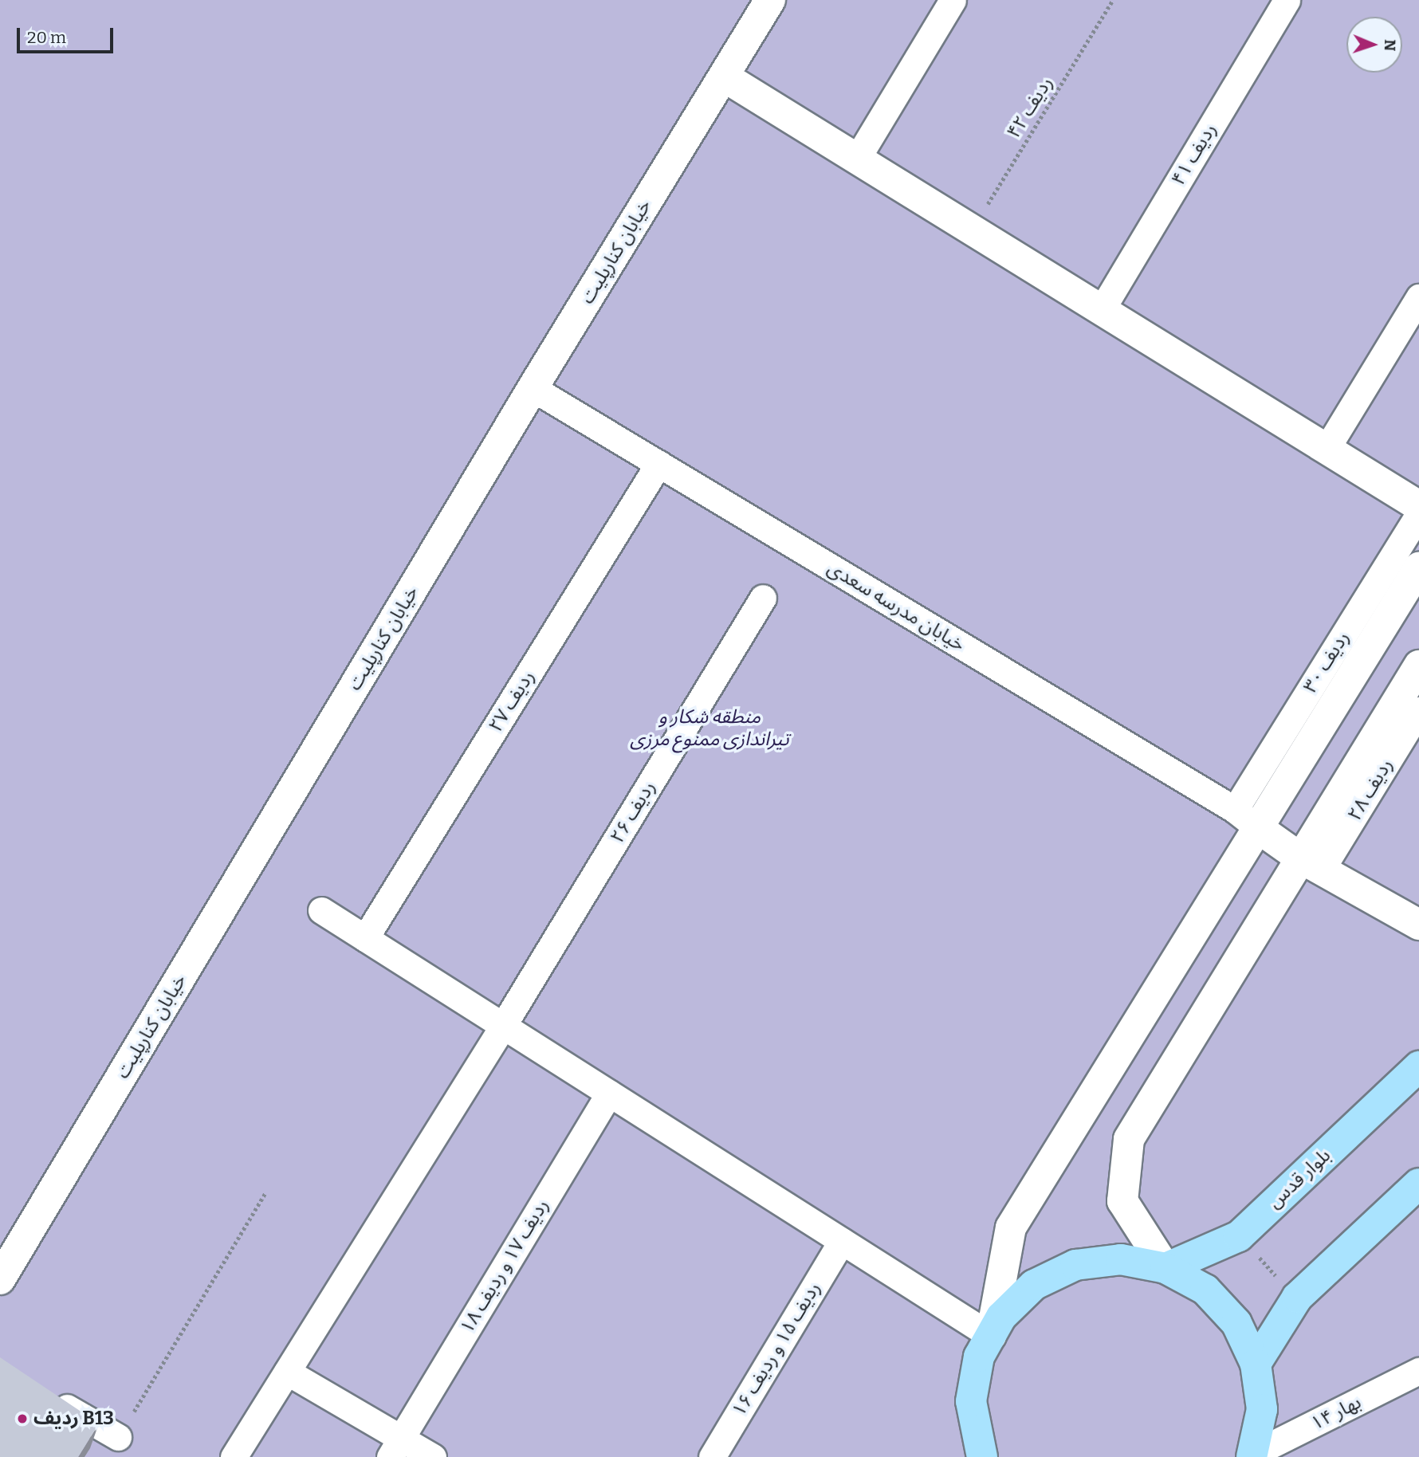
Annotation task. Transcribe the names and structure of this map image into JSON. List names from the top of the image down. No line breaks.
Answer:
{"streets":{"main road":["بلوار قدس"],"street":["ردیف ۴۱","خیابان کنارپلیت","خیابان مدرسه سعدی","ردیف ۳۰","ردیف ۲۷","ردیف ۲۸","ردیف ۲۶","ردیف ۱۷ و ردیف ۱۸","ردیف ۱۵ و ردیف ۱۶","بهار ۱۴"],"path":["ردیف ۴۲"]},"crossings":[["خیابان کنارپلیت","خیابان مدرسه سعدی"],["خیابان مدرسه سعدی","ردیف ۳۰"],["خیابان مدرسه سعدی","ردیف ۲۷"]],"parks":["منطقه شکار و تیراندازی ممنوع مرزی"],"places":["ردیف B13"],"scale_bar":"20 m","north":"right"}
